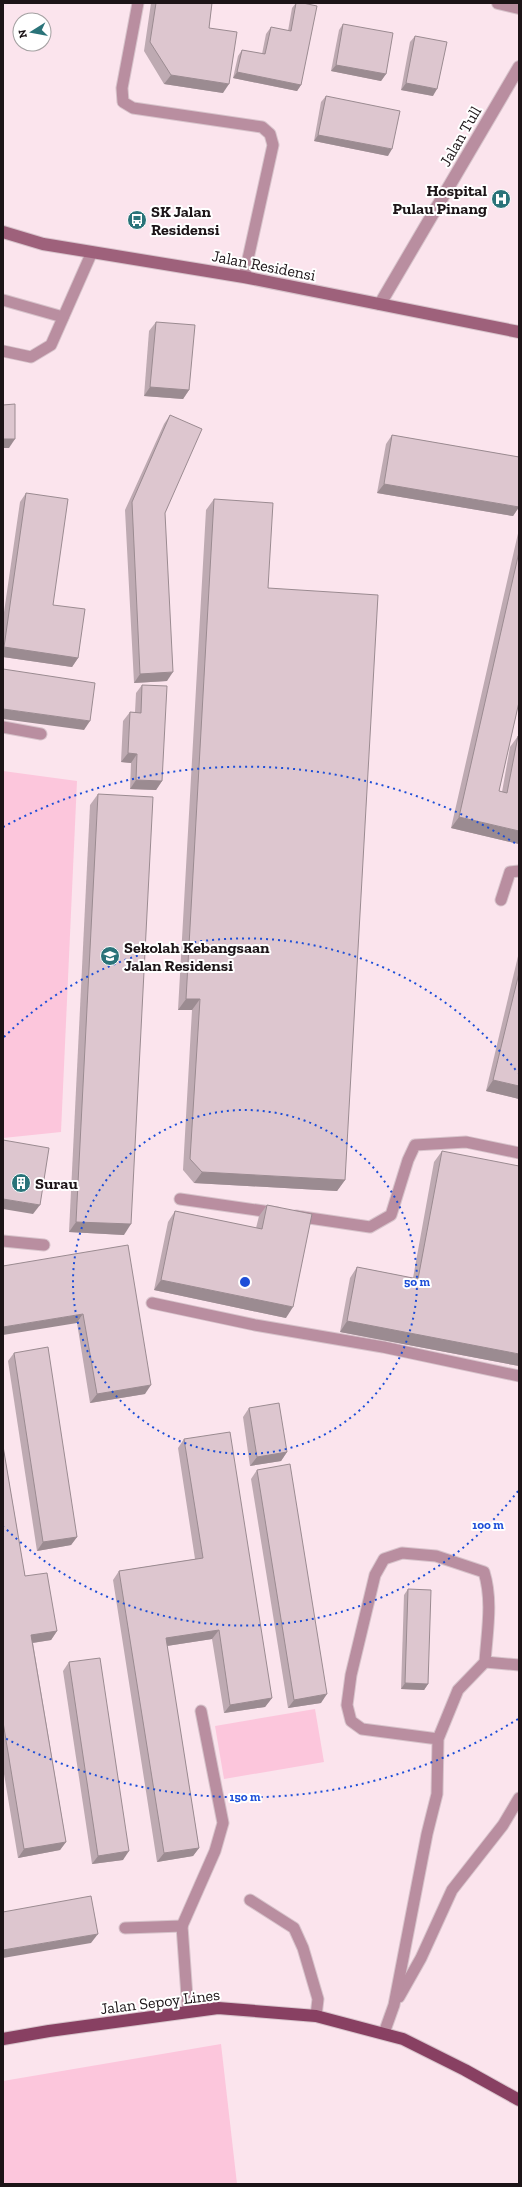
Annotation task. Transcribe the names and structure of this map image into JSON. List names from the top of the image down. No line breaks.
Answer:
{"streets":{"main road":["Jalan Residensi","Jalan Sepoy Lines"],"street":["Jalan Tull"]},"crossings":[["Jalan Tull","Jalan Residensi"]],"places":{"hospital":["Hospital Pulau Pinang"],"bus stop":["SK Jalan Residensi"],"school or university":["Sekolah Kebangsaan Jalan Residensi"],"building":["Surau"]},"north":"left","rings":["50 m","100 m","150 m"]}
